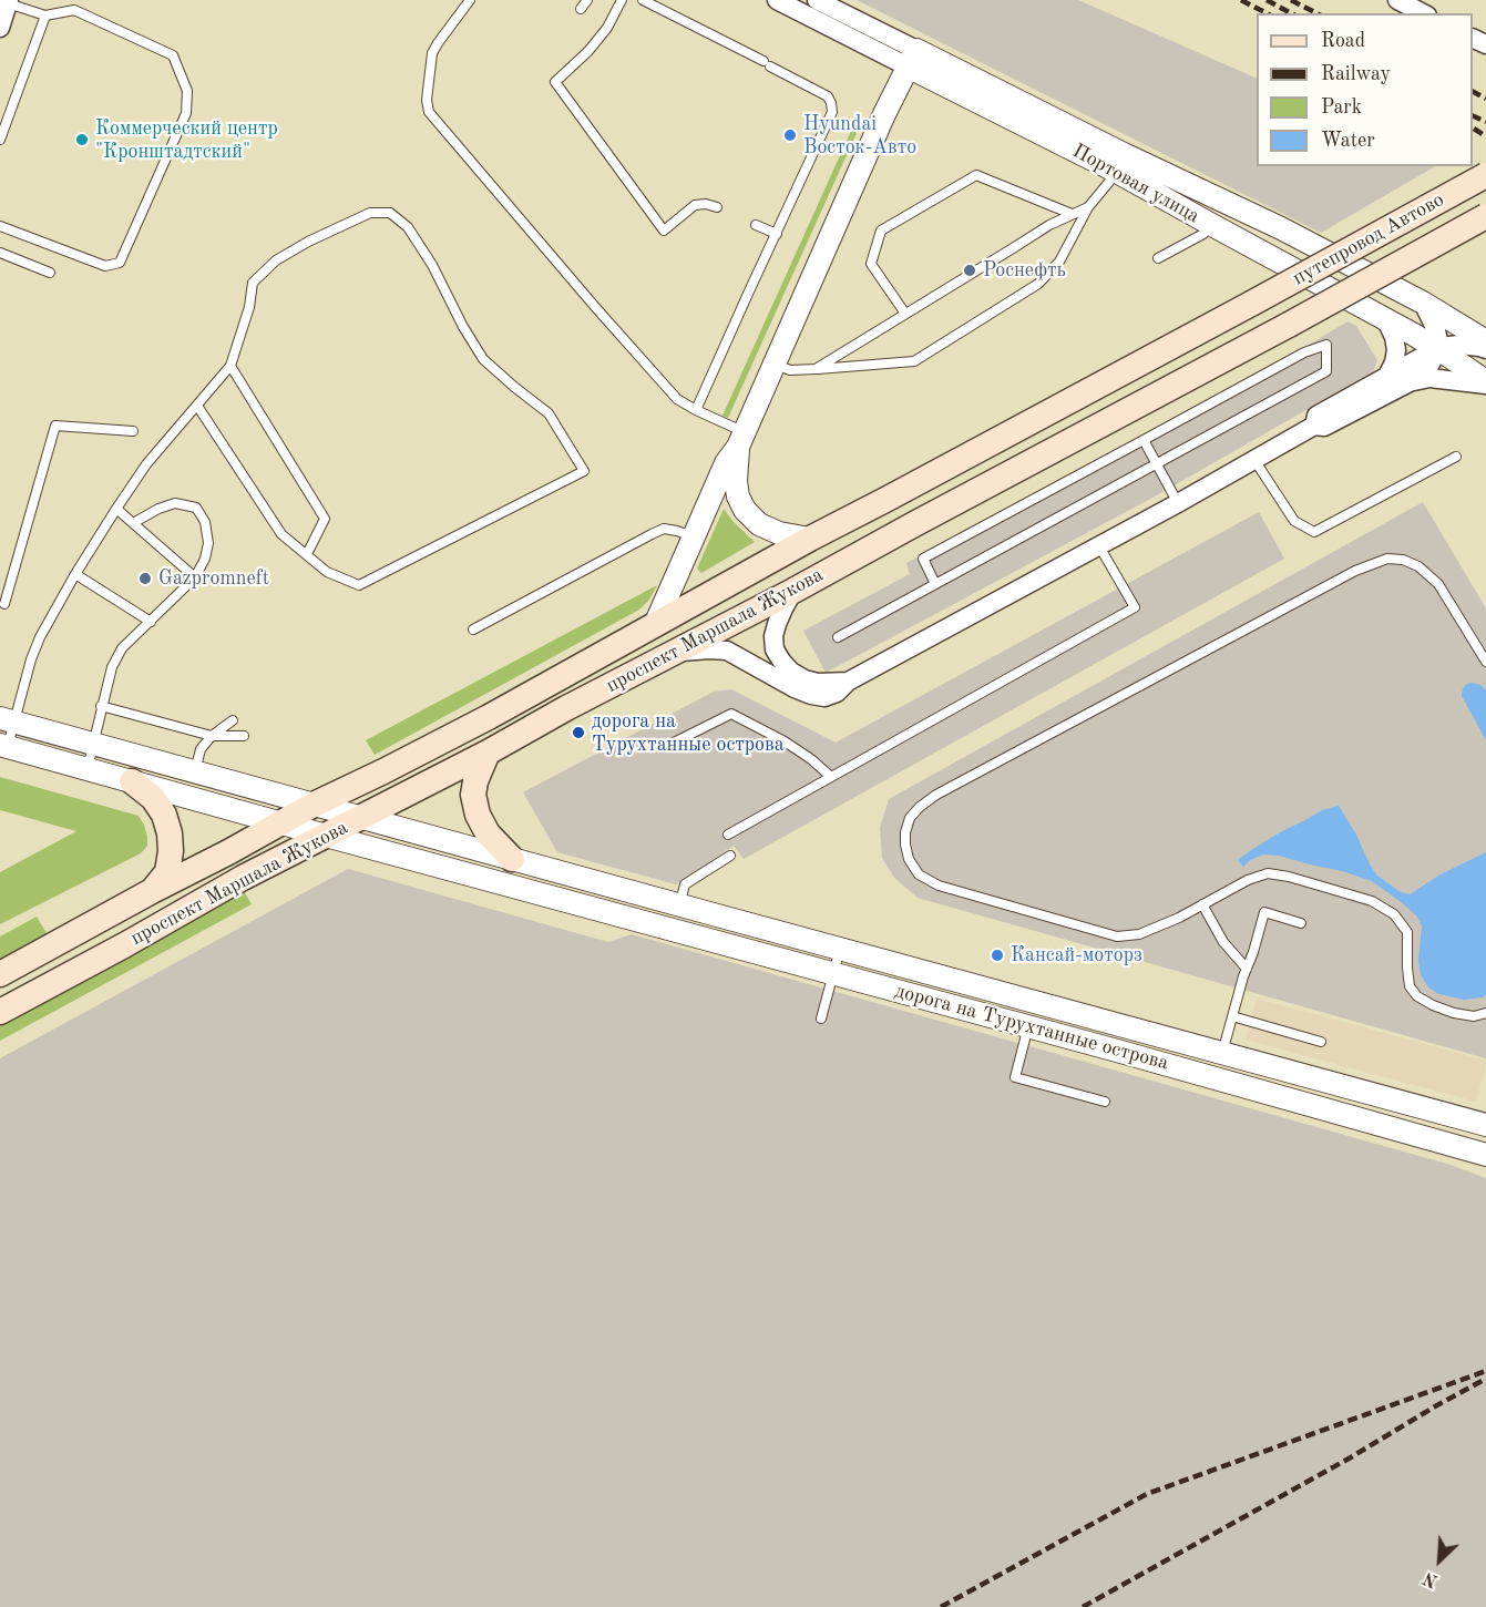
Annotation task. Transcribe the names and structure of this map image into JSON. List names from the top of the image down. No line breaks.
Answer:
{"streets":{"main road":["путепровод Автово","проспект Маршала Жукова"],"street":["Портовая улица","дорога на Турухтанные острова"]},"crossings":[["путепровод Автово","проспект Маршала Жукова"],["проспект Маршала Жукова","дорога на Турухтанные острова"]],"places":["Hyundai Восток-Авто","Коммерческий центр \"Кронштадтский\"","Роснефть","Gazpromneft","дорога на Турухтанные острова","Кансай-моторз"],"legend":["Road","Railway","Park","Water"],"north":"bottom left"}
